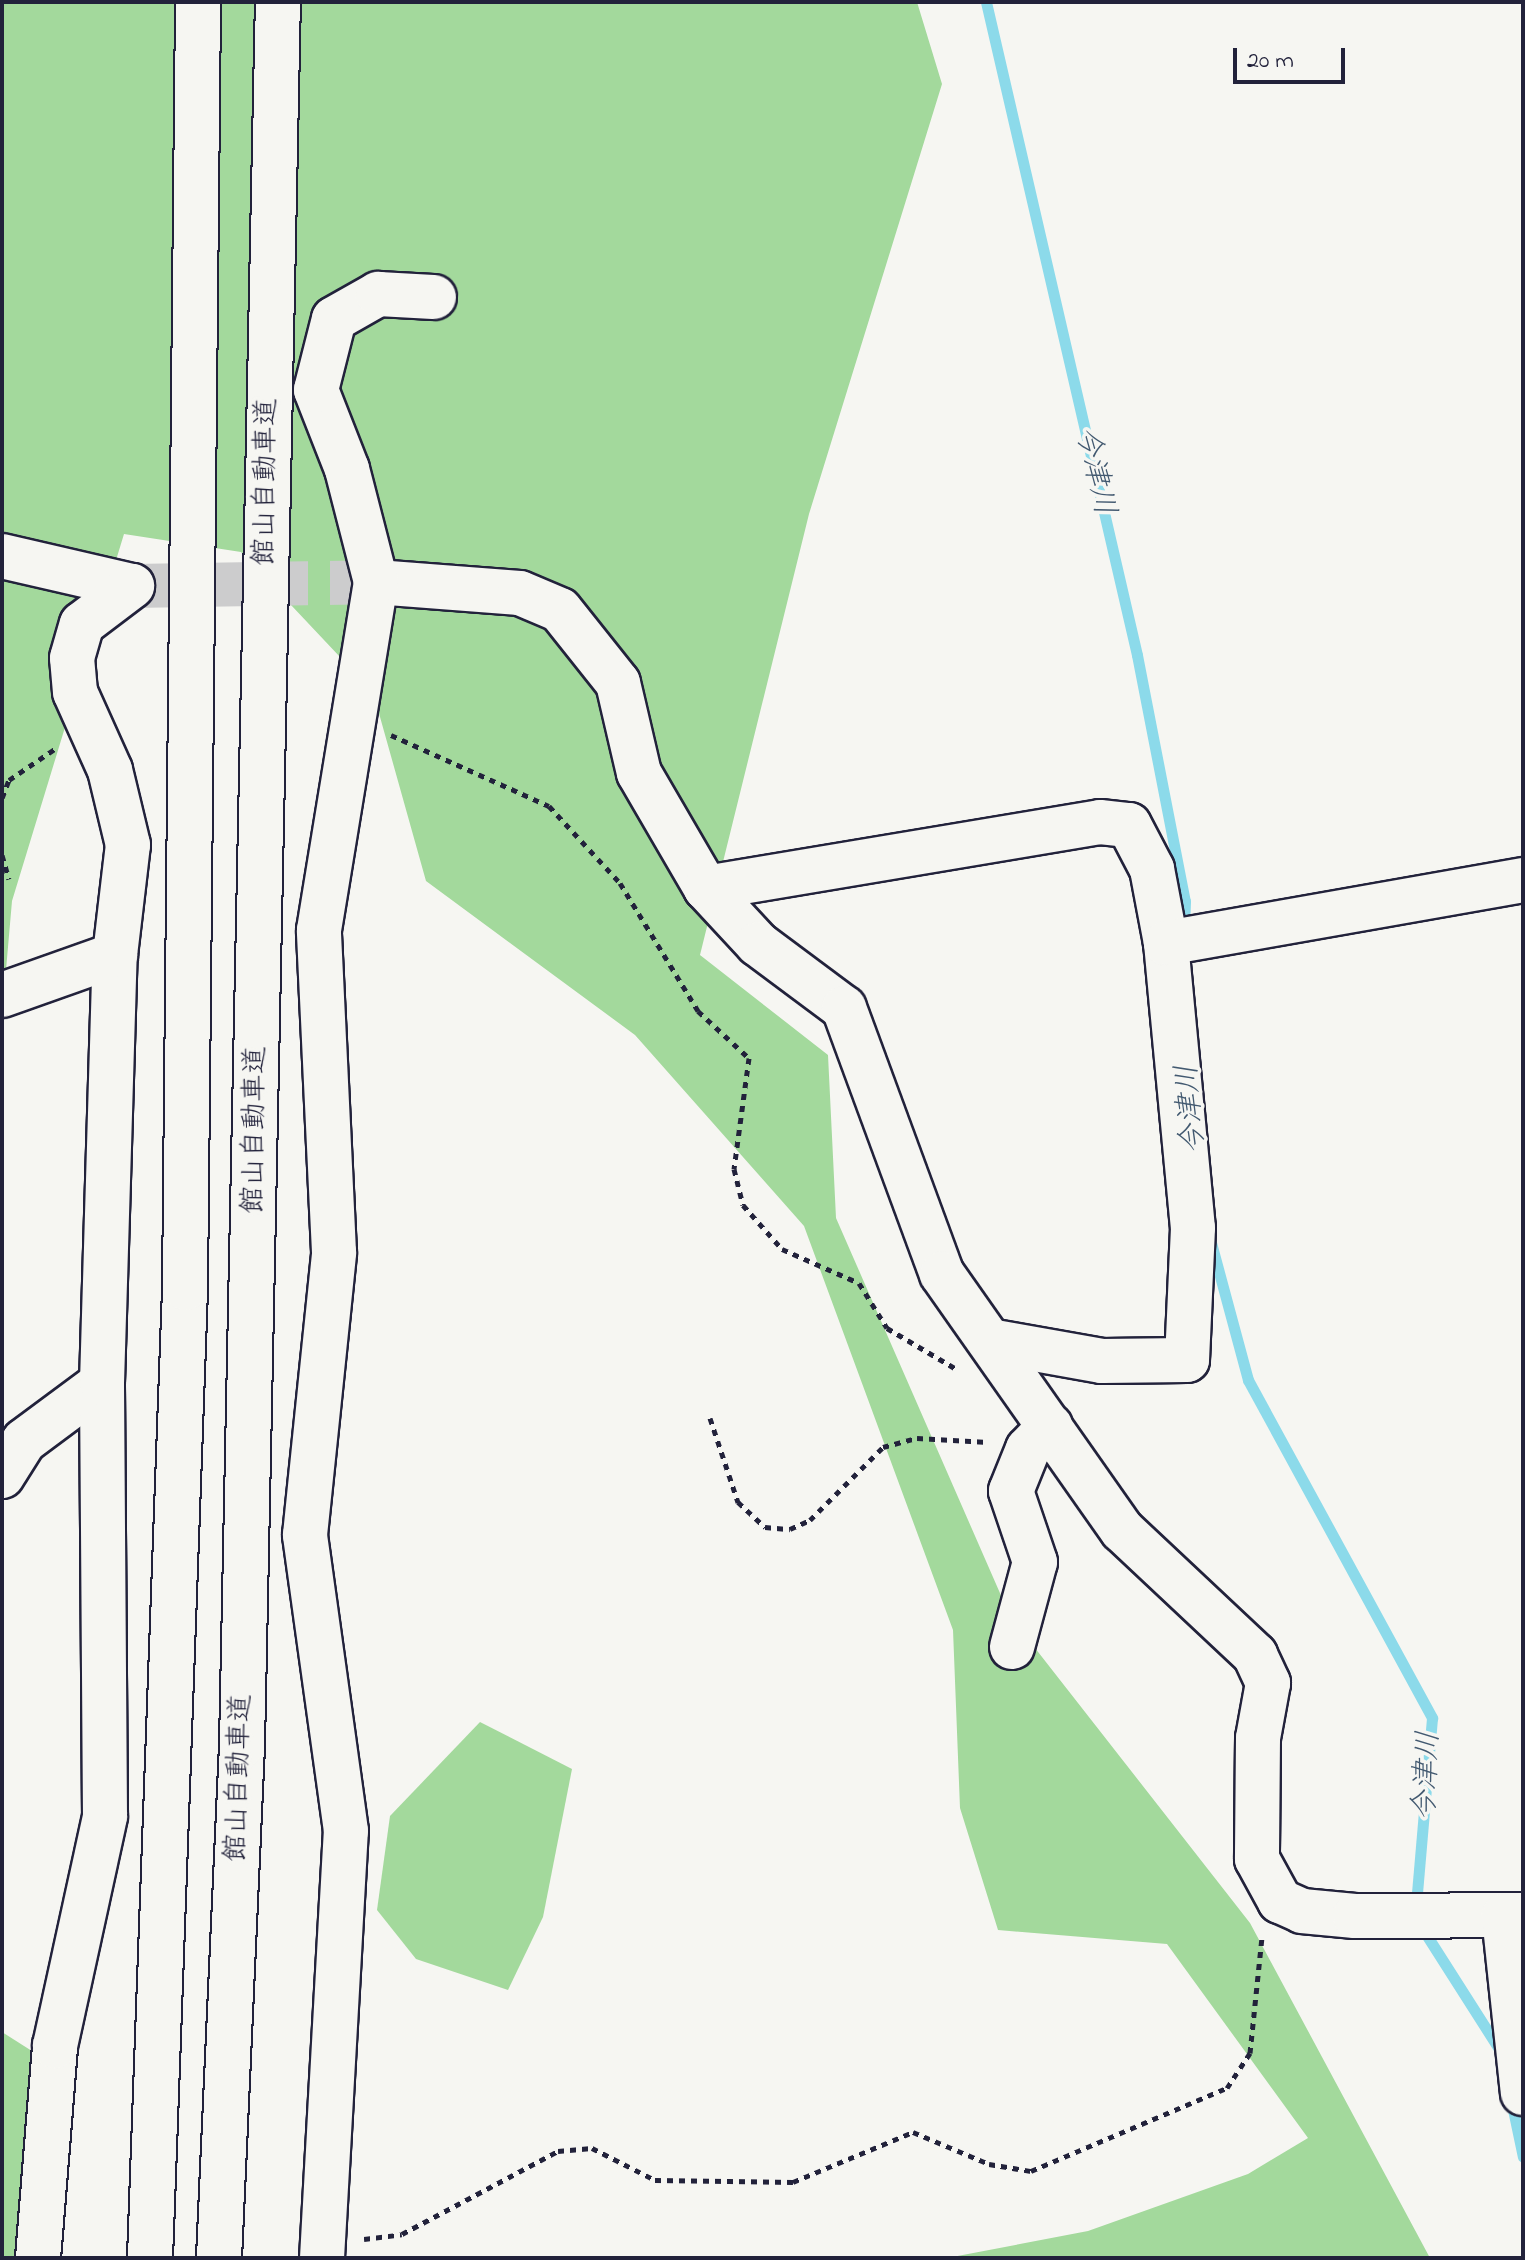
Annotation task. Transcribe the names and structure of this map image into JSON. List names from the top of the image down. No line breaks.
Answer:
{"streets":{"main road":["館山自動車道"]},"water":["今津川"],"scale_bar":"20 m"}
